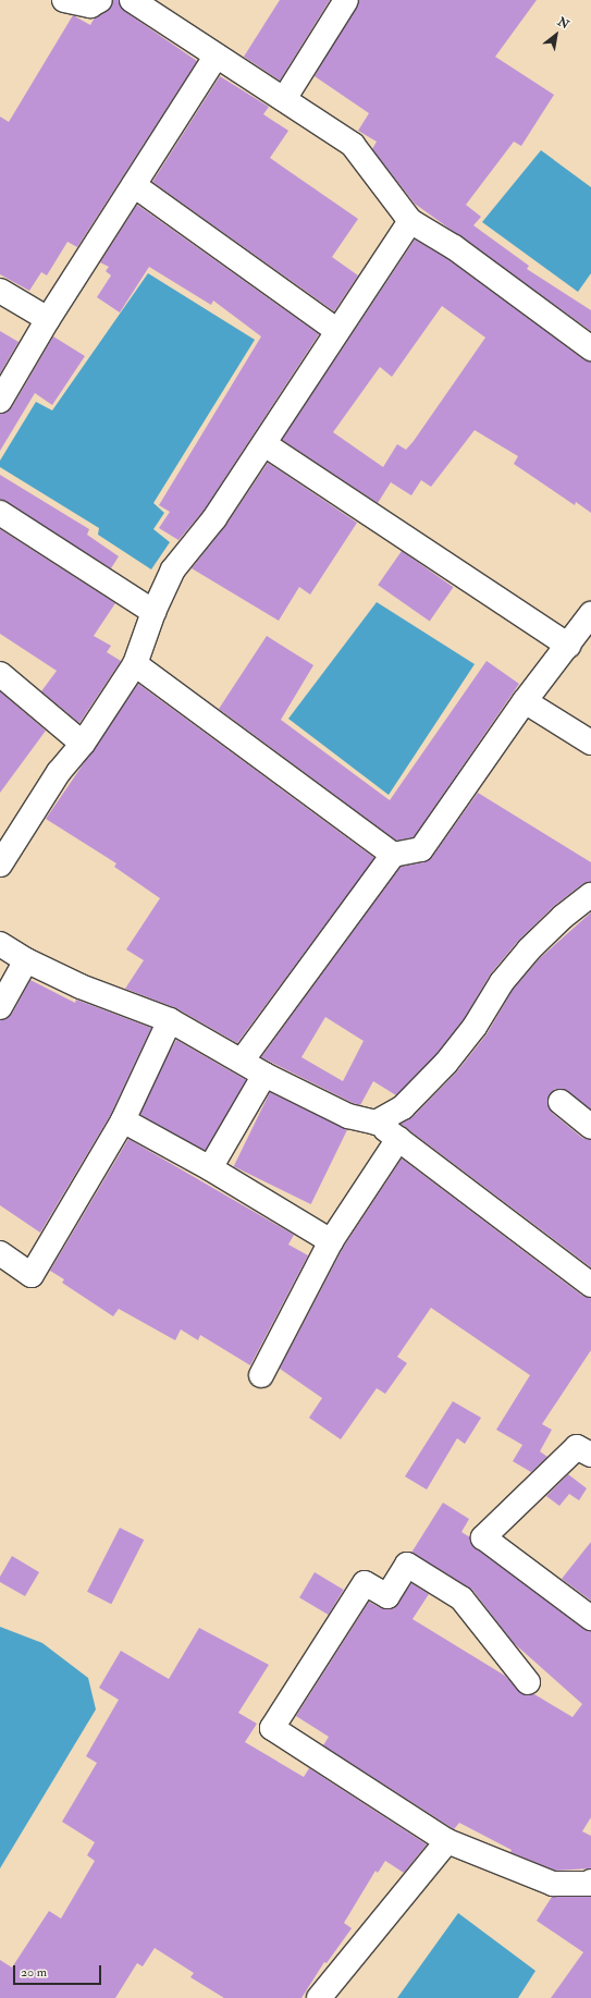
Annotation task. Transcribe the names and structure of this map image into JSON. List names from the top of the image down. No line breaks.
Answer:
{"scale_bar":"20 m","north":"top right"}
